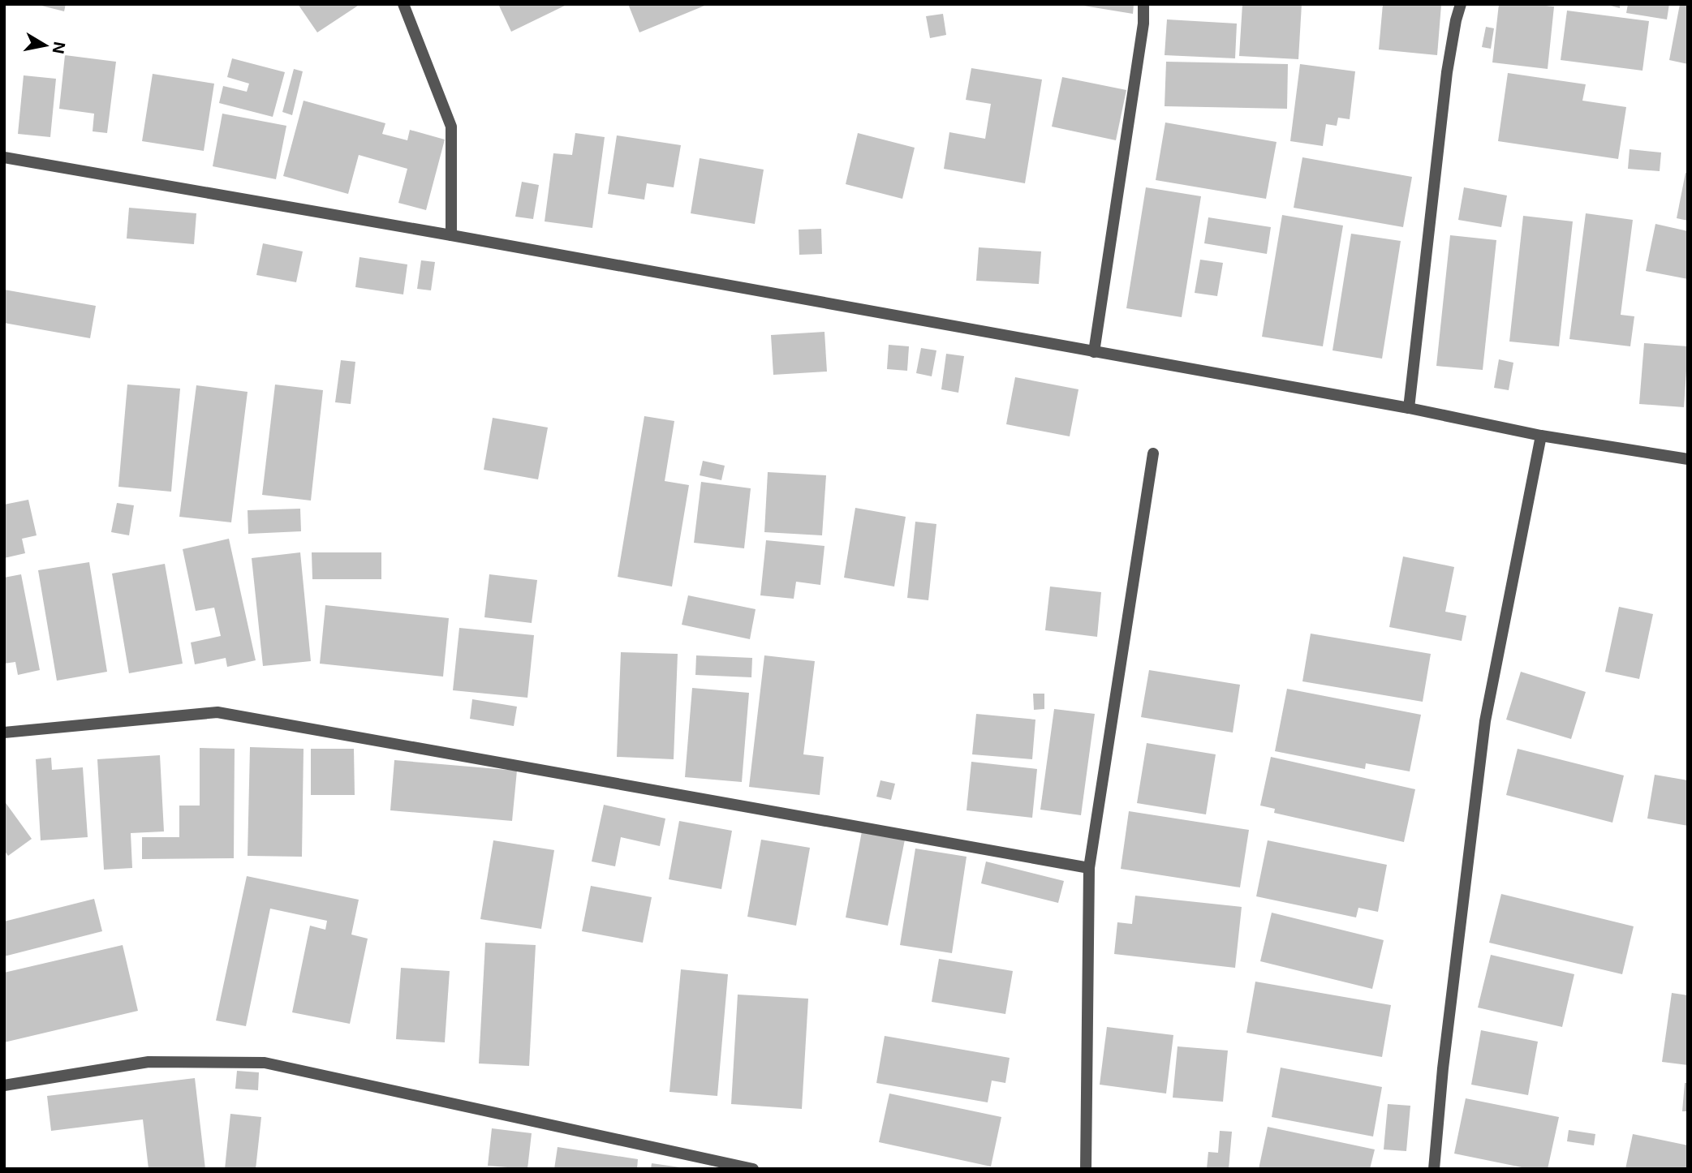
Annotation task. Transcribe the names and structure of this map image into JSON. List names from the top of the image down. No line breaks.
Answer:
{"north":"right"}
